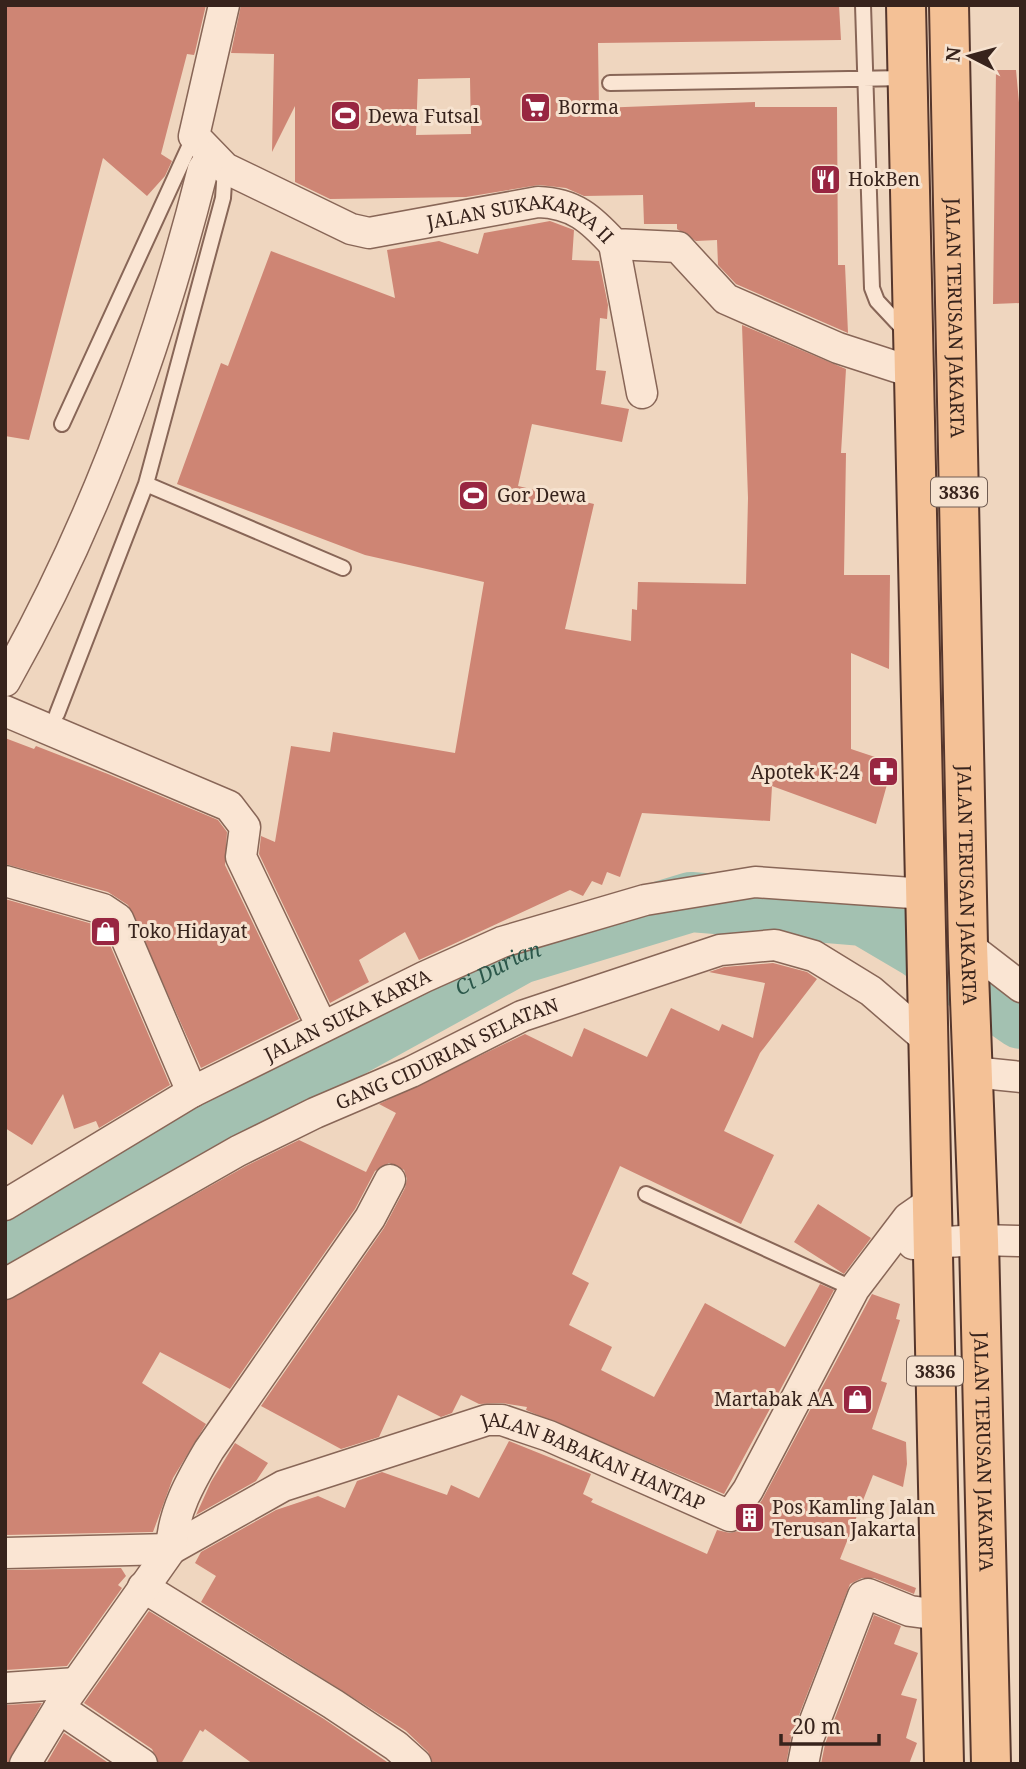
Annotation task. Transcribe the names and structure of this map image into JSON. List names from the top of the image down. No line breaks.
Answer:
{"streets":{"main road":["JALAN TERUSAN JAKARTA","3836"],"street":["JALAN SUKAKARYA II","JALAN SUKA KARYA","GANG CIDURIAN SELATAN","JALAN BABAKAN HANTAP"]},"crossings":[["JALAN SUKAKARYA II","JALAN TERUSAN JAKARTA"],["JALAN TERUSAN JAKARTA","JALAN SUKA KARYA"],["JALAN TERUSAN JAKARTA","GANG CIDURIAN SELATAN"],["JALAN TERUSAN JAKARTA","JALAN BABAKAN HANTAP"]],"water":["Ci Durian"],"places":{"supermarket":["Borma"],"sports":["Dewa Futsal","Gor Dewa"],"restaurant":["HokBen"],"pharmacy":["Apotek K-24"],"shop":["Toko Hidayat","Martabak AA"],"building":["Pos Kamling Jalan Terusan Jakarta"]},"scale_bar":"20 m","north":"left"}
